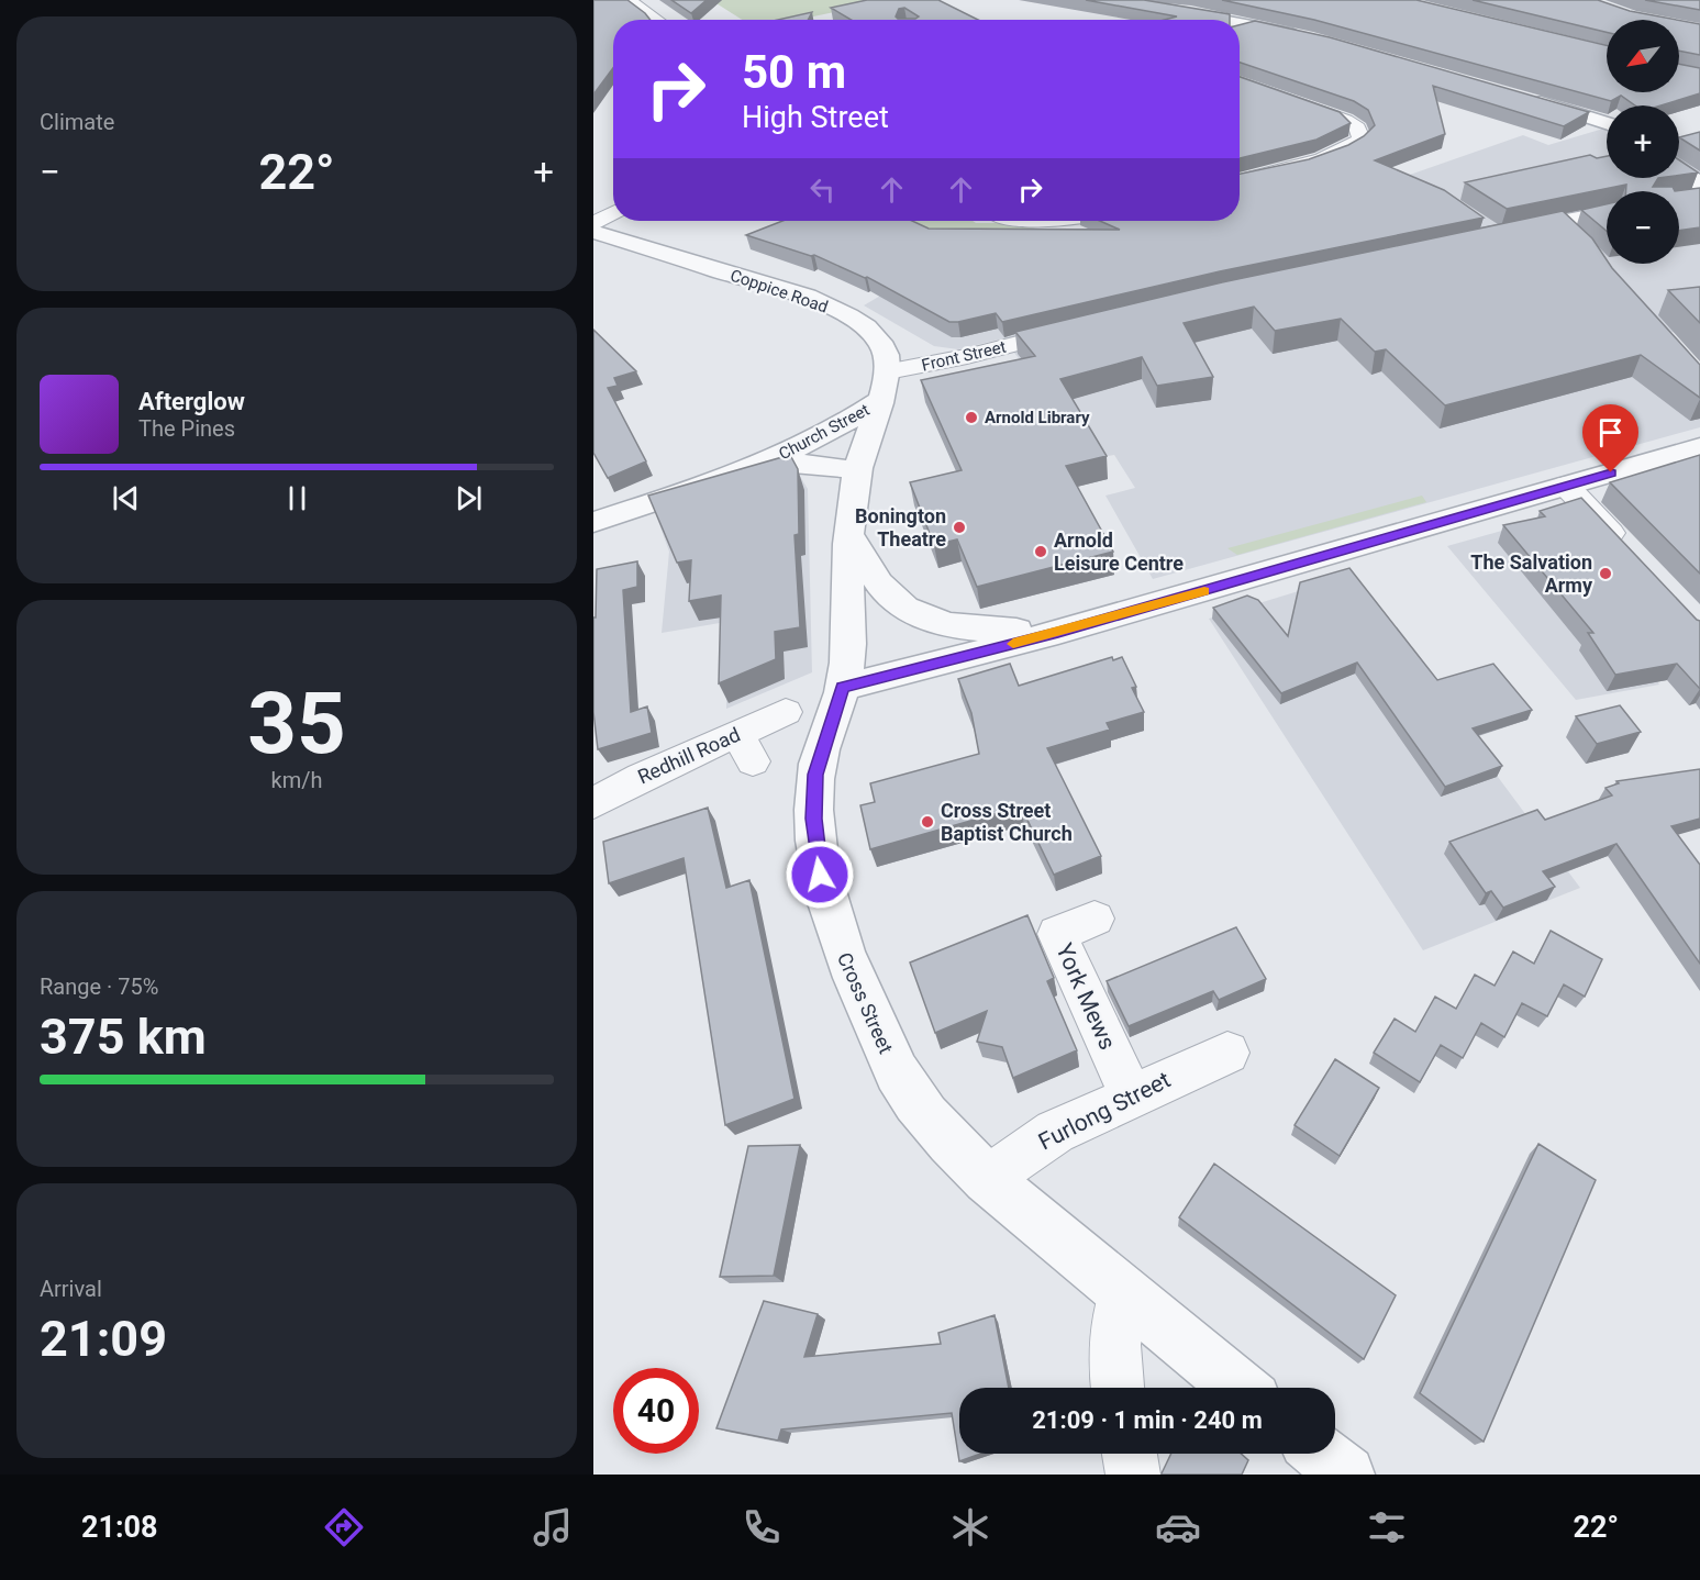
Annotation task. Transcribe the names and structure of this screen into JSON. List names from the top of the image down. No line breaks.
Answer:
{"streets":{"street":["Coppice Road","Front Street","Church Street","Redhill Road","York Mews","Cross Street","Furlong Street"]},"crossings":[["Coppice Road","Front Street"],["Church Street","Cross Street"],["York Mews","Furlong Street"],["Cross Street","Furlong Street"]],"places":["Arnold Library","Bonington Theatre","Arnold Leisure Centre","The Salvation Army","Cross Street Baptist Church"],"north":"bottom left","page":{"tile":["Climate",["35","km/h"],["Range · 75%","375 km"],["Arrival","21:09"]],"map_buttons":["+","−"],"turn":["50 m","High Street"],"heat":["−","22°","+"],"song":["Afterglow","The Pines"],"limit":"40","trip":"21:09 · 1 min · 240 m","tabs":["21:08","22°"]}}
